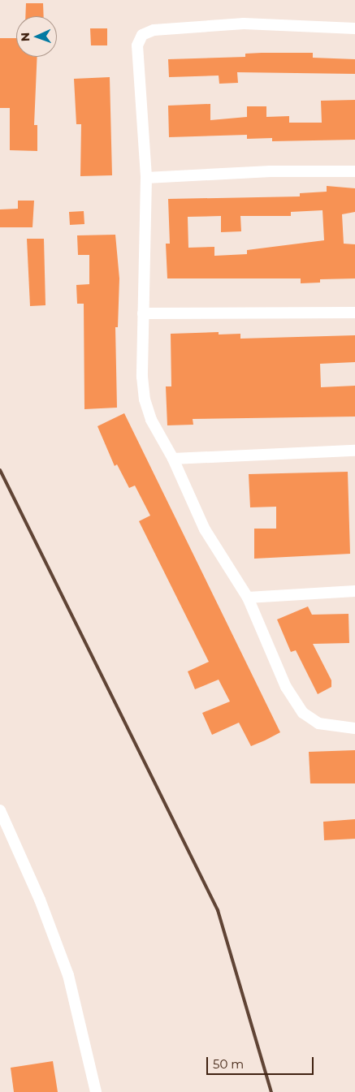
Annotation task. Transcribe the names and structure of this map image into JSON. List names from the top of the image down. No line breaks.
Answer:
{"scale_bar":"50 m","north":"left"}
